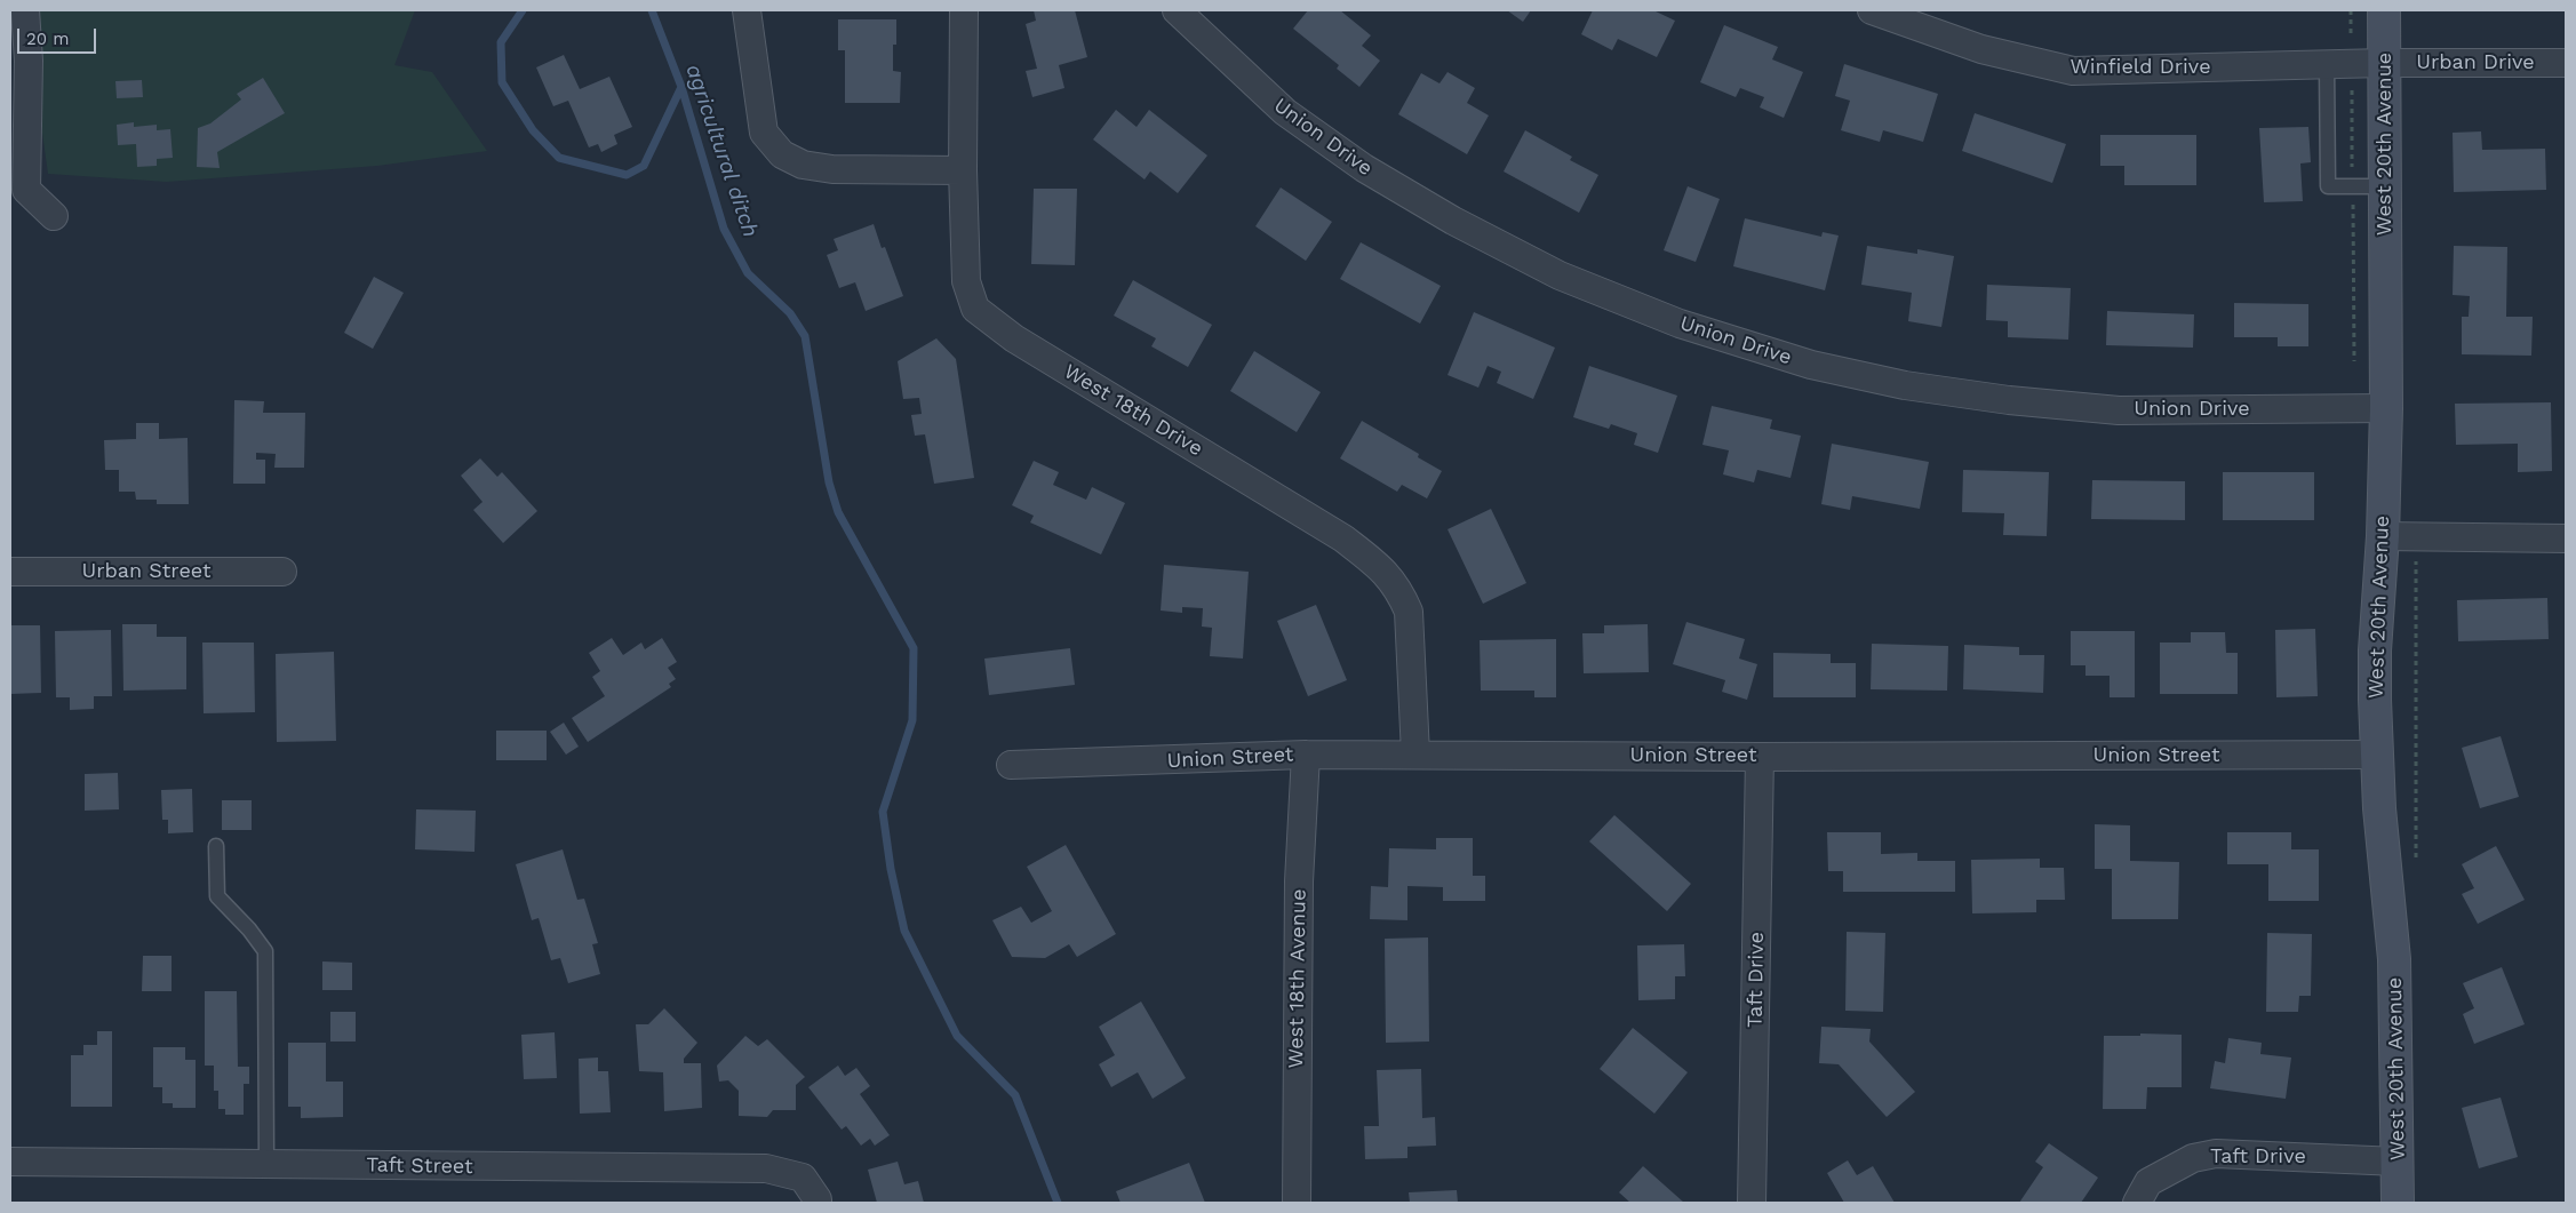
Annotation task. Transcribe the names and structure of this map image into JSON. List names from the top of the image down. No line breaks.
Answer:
{"streets":{"street":["Urban Drive","Winfield Drive","Union Drive","West 20th Avenue","West 18th Drive","Urban Street","Union Street","West 18th Avenue","Taft Drive","Taft Street"]},"crossings":[["Urban Drive","Winfield Drive"],["Urban Drive","West 20th Avenue"],["Winfield Drive","West 20th Avenue"],["Union Drive","West 20th Avenue"],["West 20th Avenue","Union Street"],["West 20th Avenue","Taft Drive"],["West 18th Drive","Union Street"],["Union Street","West 18th Avenue"],["Union Street","Taft Drive"]],"water":["agricultural ditch"],"scale_bar":"20 m"}
